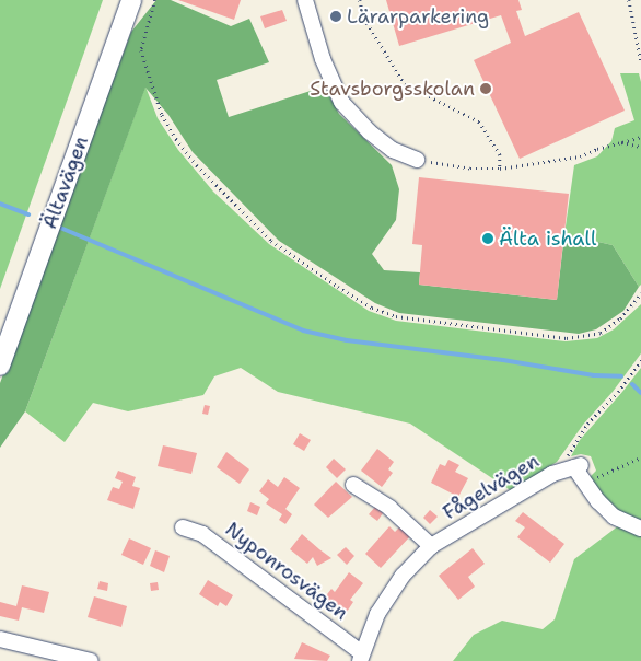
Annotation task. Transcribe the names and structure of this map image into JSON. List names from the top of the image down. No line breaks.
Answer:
{"streets":{"main road":["Ältavägen"],"street":["Fågelvägen","Nyponrosvägen"]},"crossings":[["Fågelvägen","Nyponrosvägen"]],"places":["Lärarparkering","Stavsborgsskolan","Älta ishall"]}
